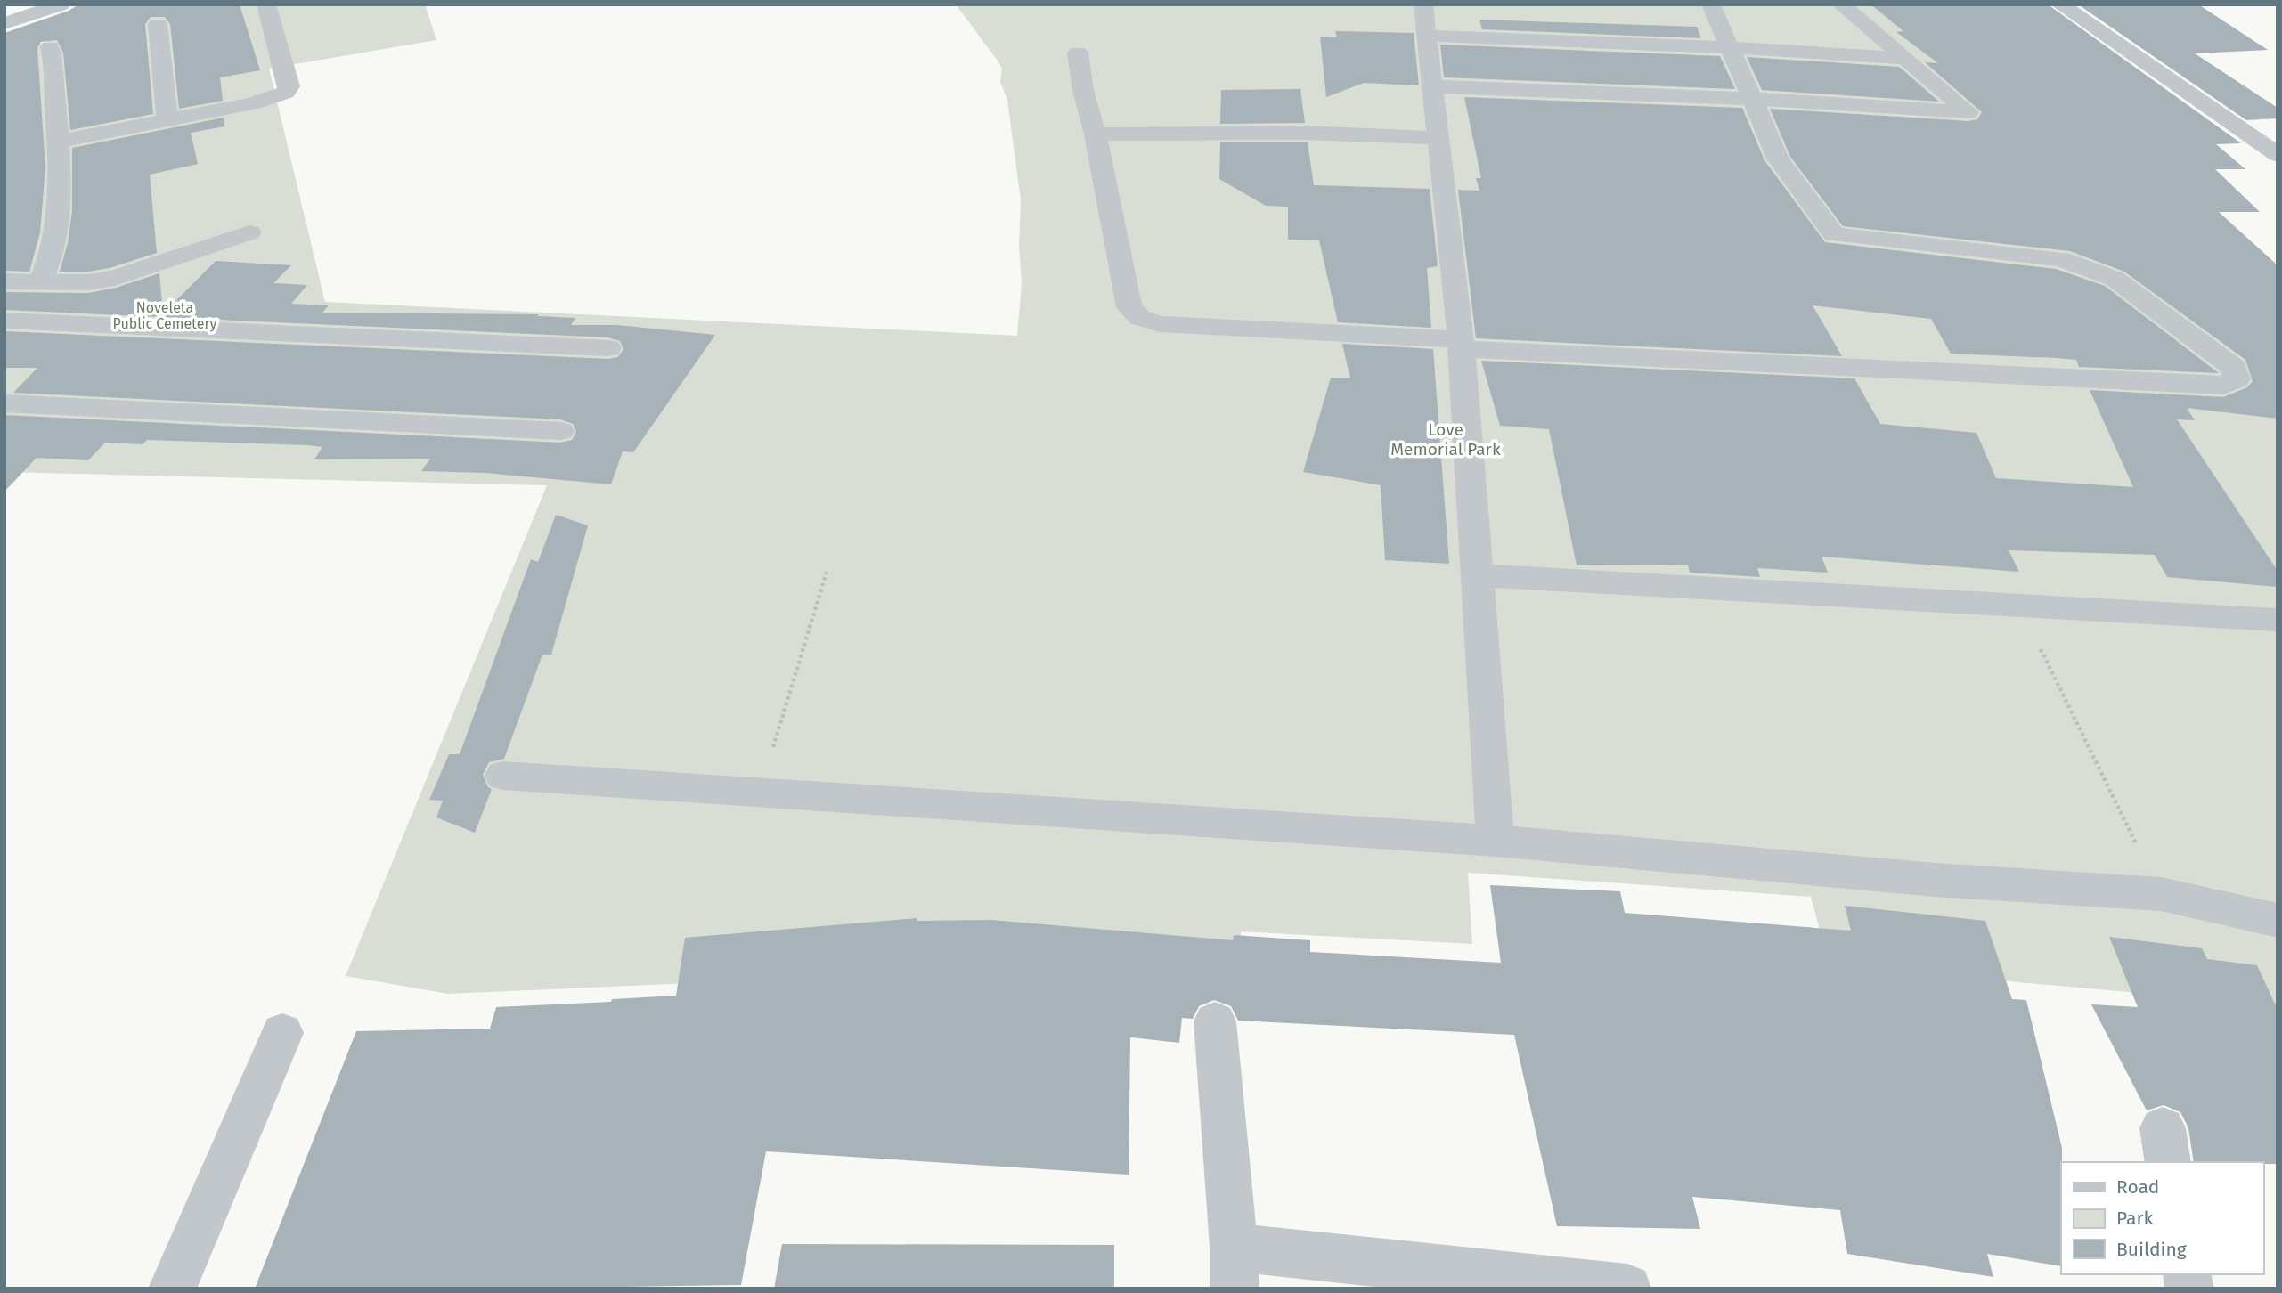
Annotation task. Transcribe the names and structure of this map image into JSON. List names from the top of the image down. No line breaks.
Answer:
{"parks":["Noveleta Public Cemetery","Love Memorial Park"],"legend":["Road","Park","Building"]}
